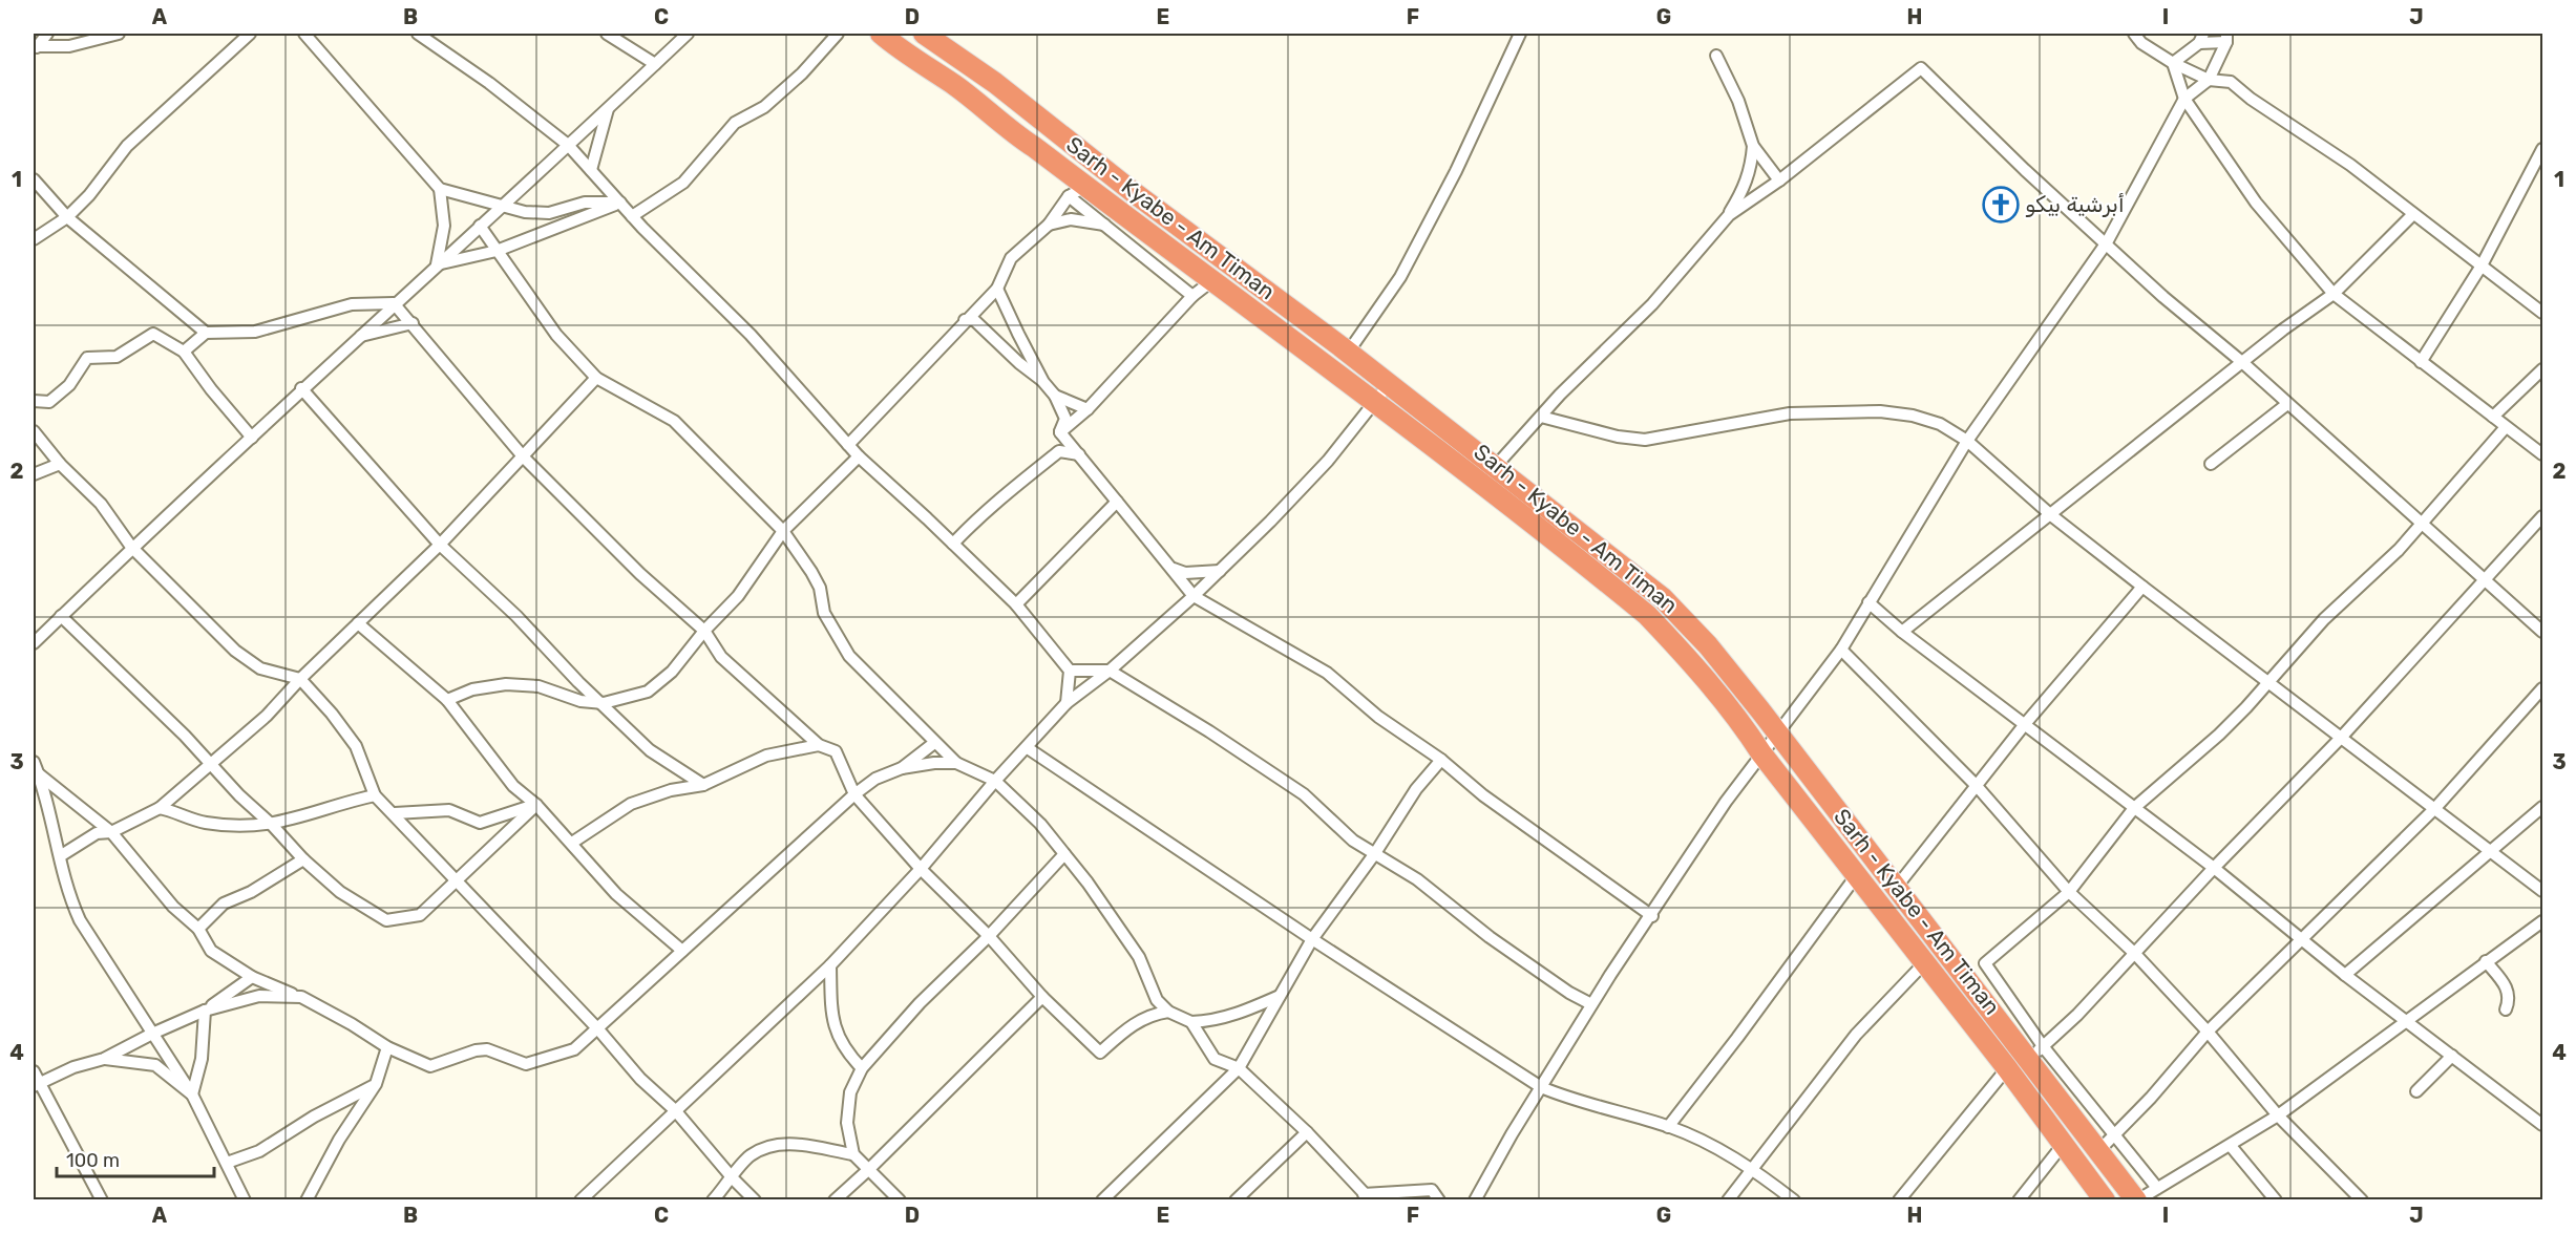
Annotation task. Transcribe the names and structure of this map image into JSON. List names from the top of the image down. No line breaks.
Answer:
{"streets":{"highway":["Sarh - Kyabe - Am Timan"]},"places":{"church":["أبرشية بيكو"]},"scale_bar":"100 m","grid":{"columns":["A","B","C","D","E","F","G","H","I","J"],"rows":["1","2","3","4"]}}
